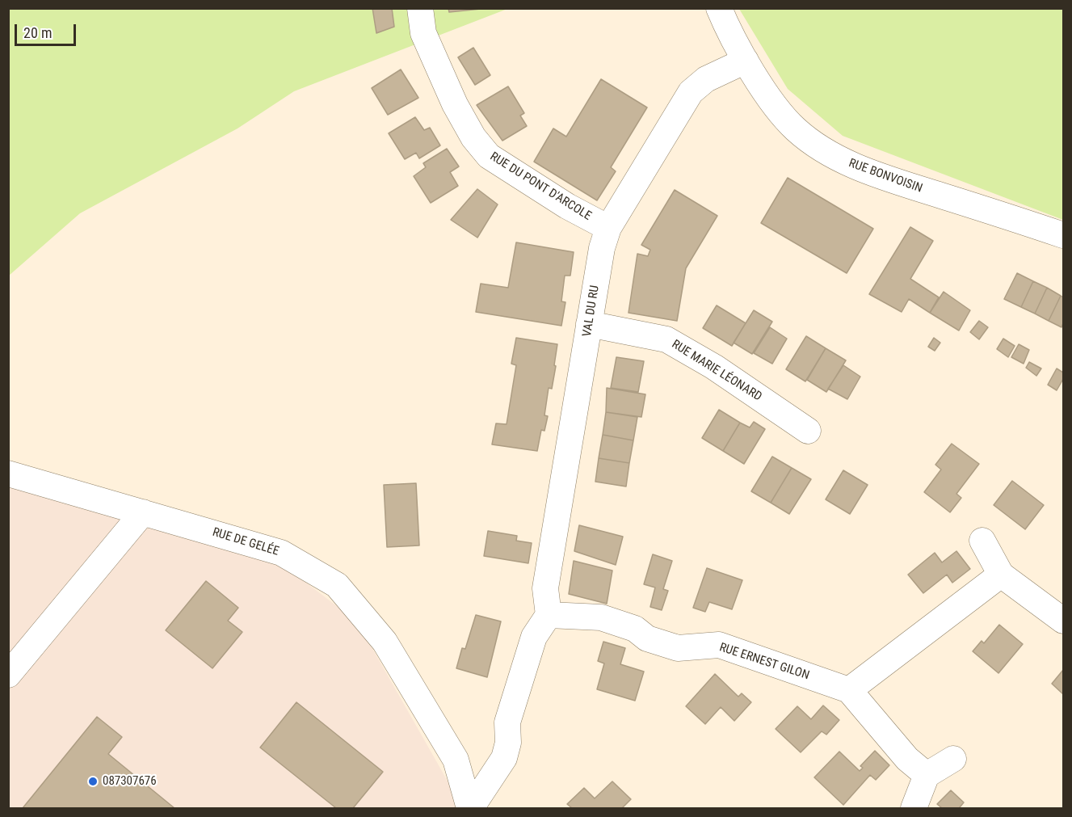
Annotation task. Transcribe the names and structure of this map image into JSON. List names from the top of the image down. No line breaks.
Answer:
{"streets":{"street":["RUE BONVOISIN","RUE DU PONT D'ARCOLE","VAL DU RU","RUE MARIE LÉONARD","RUE DE GELÉE","RUE ERNEST GILON"]},"crossings":[["RUE BONVOISIN","VAL DU RU"],["RUE DU PONT D'ARCOLE","VAL DU RU"],["VAL DU RU","RUE MARIE LÉONARD"],["VAL DU RU","RUE ERNEST GILON"]],"places":["087307676"],"scale_bar":"20 m"}
